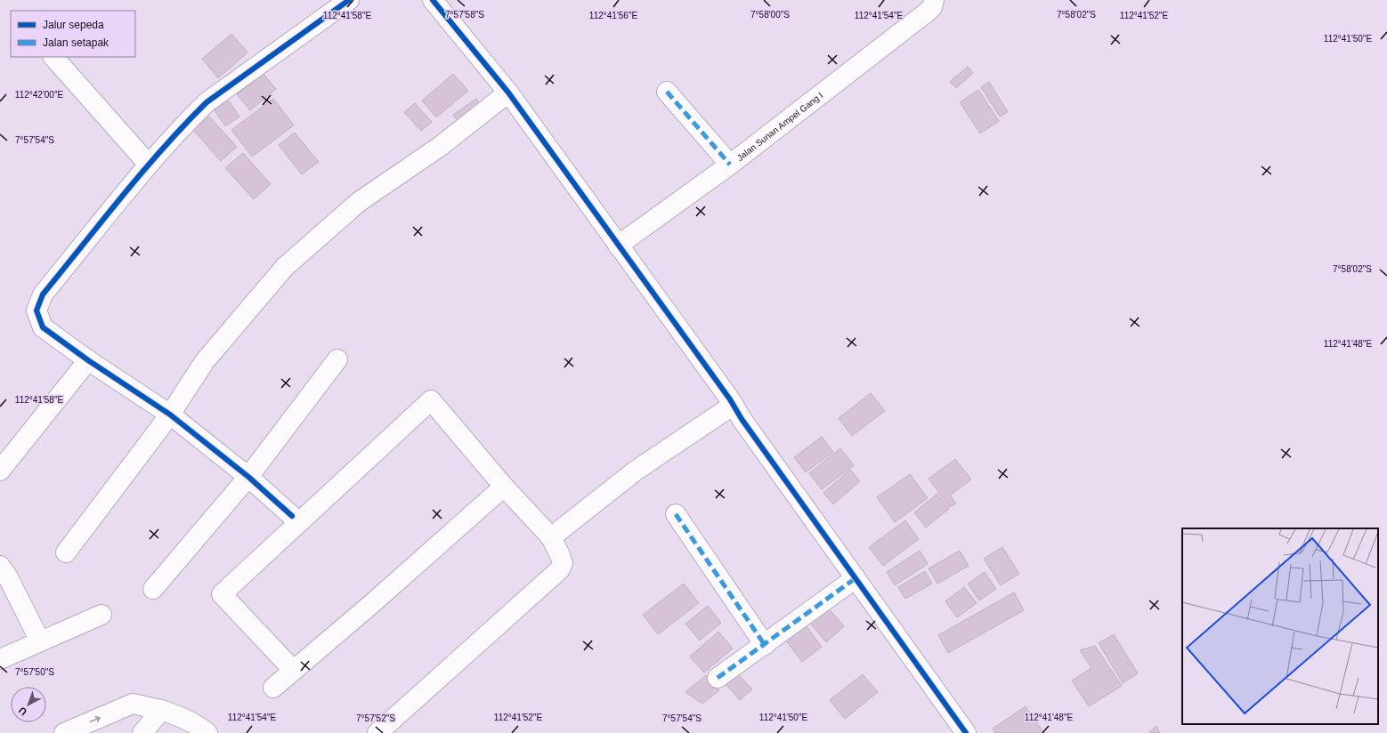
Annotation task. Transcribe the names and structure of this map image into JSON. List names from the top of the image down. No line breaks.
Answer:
{"streets":{"street":["Jalan Sunan Ampel Gang I"]},"legend":["Jalur sepeda","Jalan setapak"],"north":"bottom left","coordinates":["7°57'58\"S","7°58'00\"S","7°58'02\"S","112°41'58\"E","112°41'56\"E","112°41'54\"E","112°41'52\"E","112°41'50\"E","112°42'00\"E","7°57'54\"S","112°41'48\"E","7°57'50\"S","7°57'52\"S"]}
